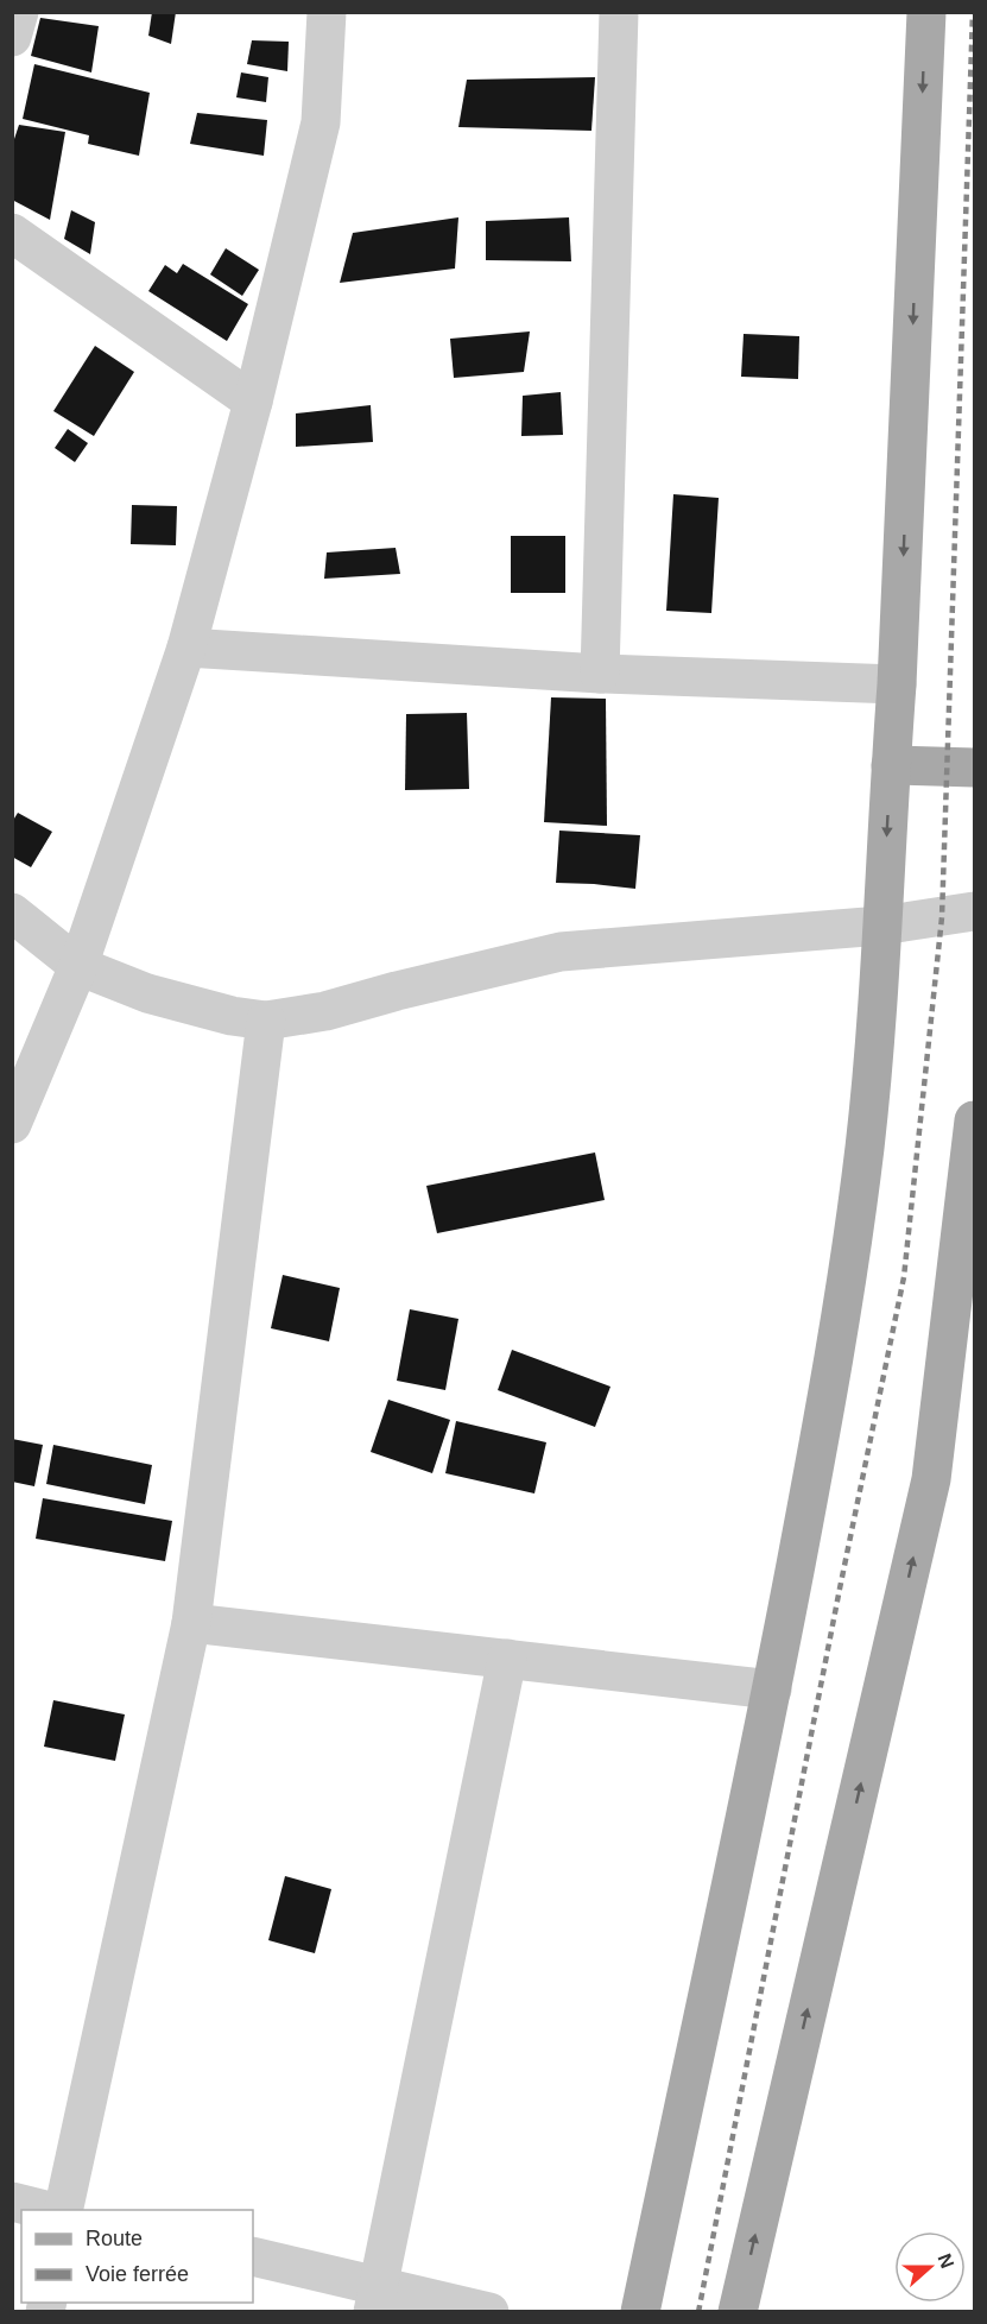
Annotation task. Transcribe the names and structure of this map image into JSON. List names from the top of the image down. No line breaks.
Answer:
{"legend":["Route","Voie ferrée"],"north":"right"}
